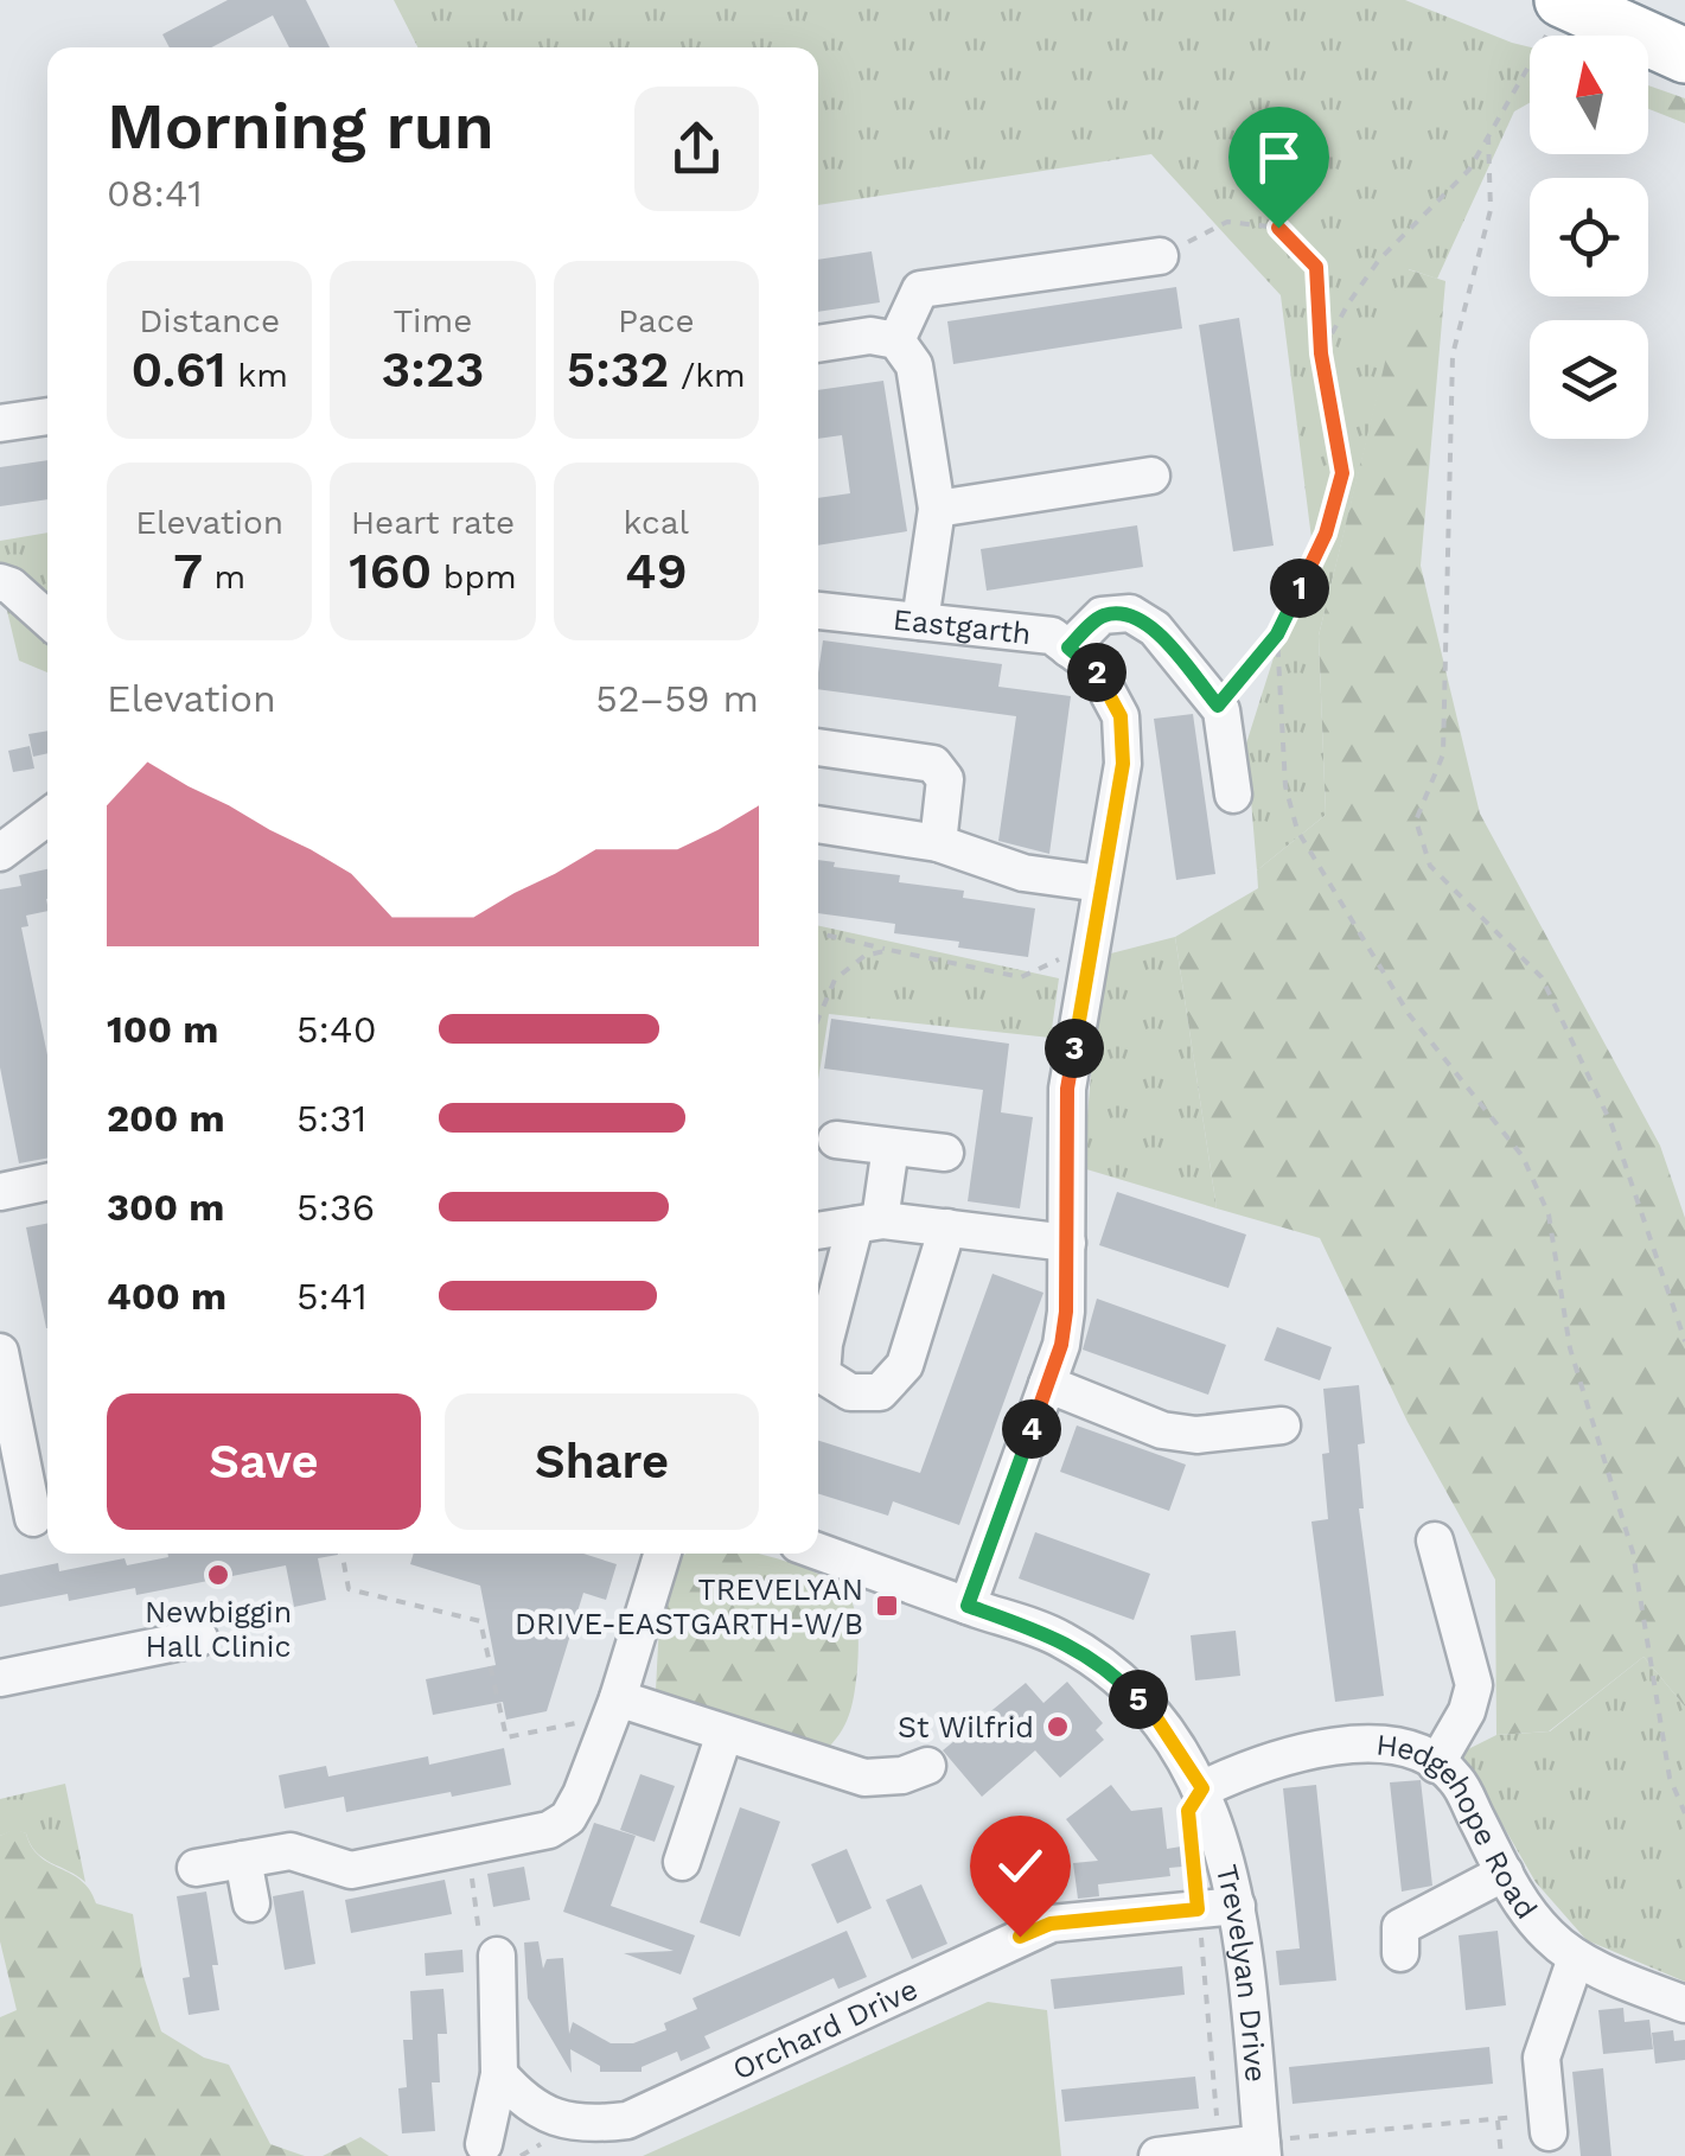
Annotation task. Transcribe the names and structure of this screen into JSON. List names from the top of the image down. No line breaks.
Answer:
{"streets":{"street":["Eastgarth","Hedgehope Road","Trevelyan Drive","Orchard Drive"]},"crossings":[["Eastgarth","Trevelyan Drive"],["Hedgehope Road","Trevelyan Drive"],["Trevelyan Drive","Orchard Drive"]],"places":{"other":["Newbiggin Hall Clinic","St Wilfrid"],"transit":["TREVELYAN DRIVE-EASTGARTH-W/B"]},"north":"top","page":{"heading":["Morning run","08:41"],"stats":[["Distance","0.61 km"],["Time","3:23"],["Pace","5:32 /km"],["Elevation","7 m"],["Heart rate","160 bpm"],["kcal","49"]],"pins":["1","2","3","4","5"],"chart":["Elevation","52–59 m"],"list":[{"name":"100 m","note":"5:40"},{"name":"200 m","note":"5:31"},{"name":"300 m","note":"5:36"},{"name":"400 m","note":"5:41"}],"buttons":["Save","Share"]}}
